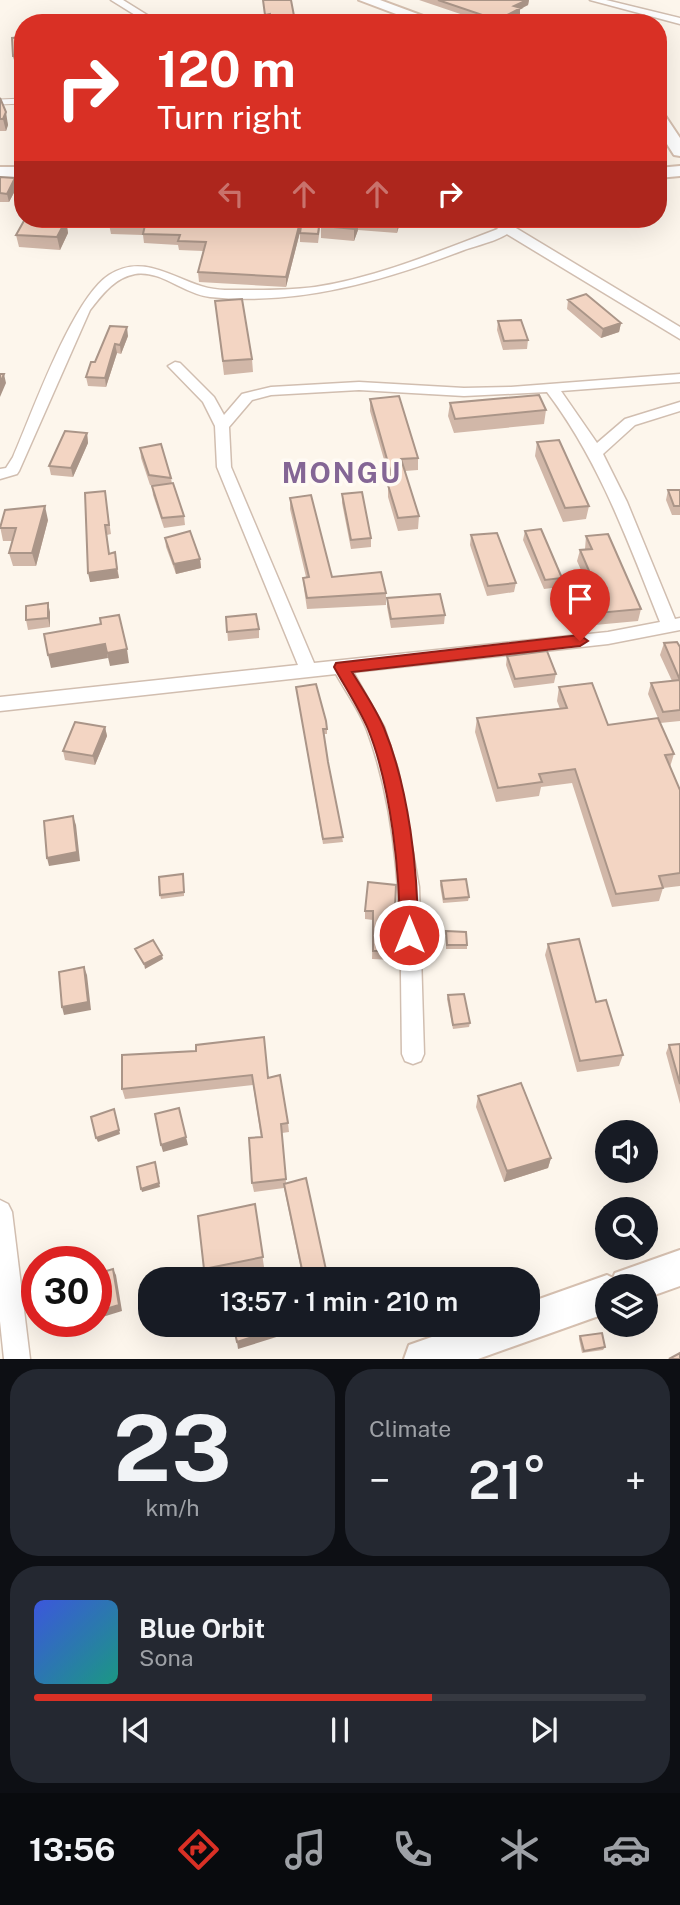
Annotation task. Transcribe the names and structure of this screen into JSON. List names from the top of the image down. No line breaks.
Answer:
{"districts":["MONGU"],"page":{"turn":["120 m","Turn right"],"limit":"30","trip":"13:57 · 1 min · 210 m","tile":[["23","km/h"],"Climate"],"heat":["−","21°","+"],"song":["Blue Orbit","Sona"],"tabs":"13:56"}}
